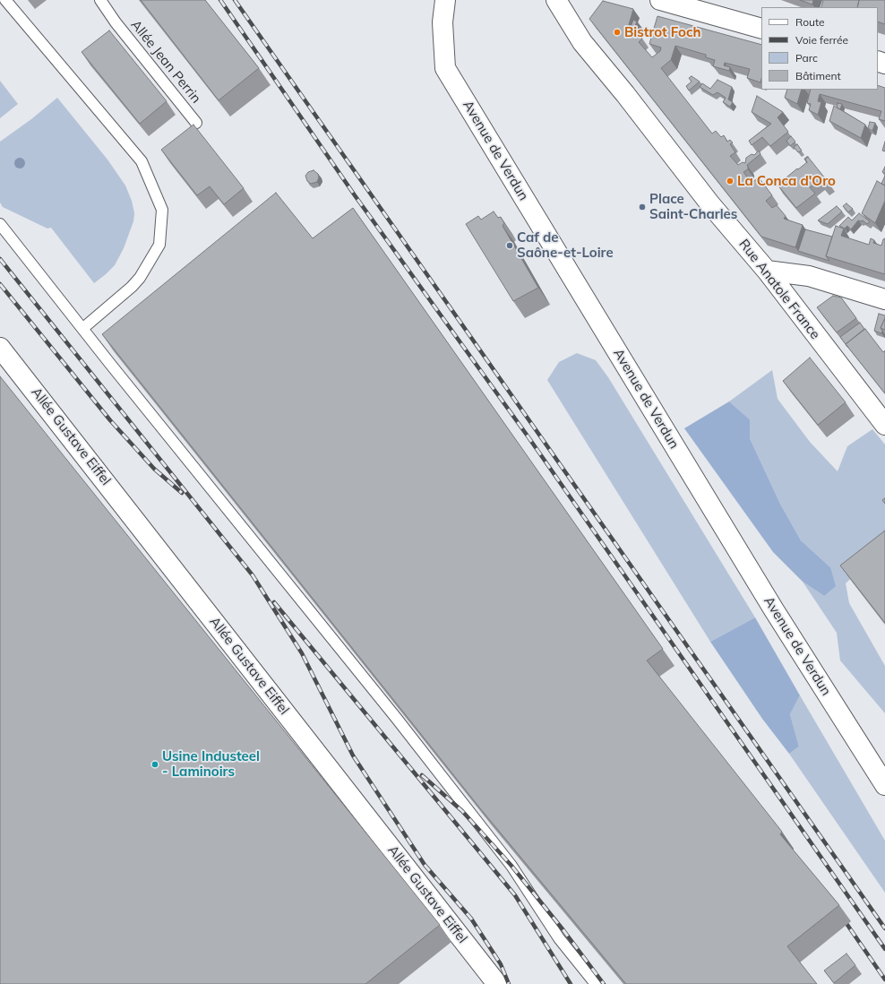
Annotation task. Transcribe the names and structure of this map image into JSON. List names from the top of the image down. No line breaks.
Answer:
{"streets":{"street":["Avenue de Verdun","Rue Anatole France","Allée Gustave Eiffel"],"lane":["Allée Jean Perrin"]},"places":["Bistrot Foch","La Conca d'Oro","Place Saint-Charles","Caf de Saône-et-Loire","Usine Industeel - Laminoirs"],"legend":["Route","Voie ferrée","Parc","Bâtiment"]}
